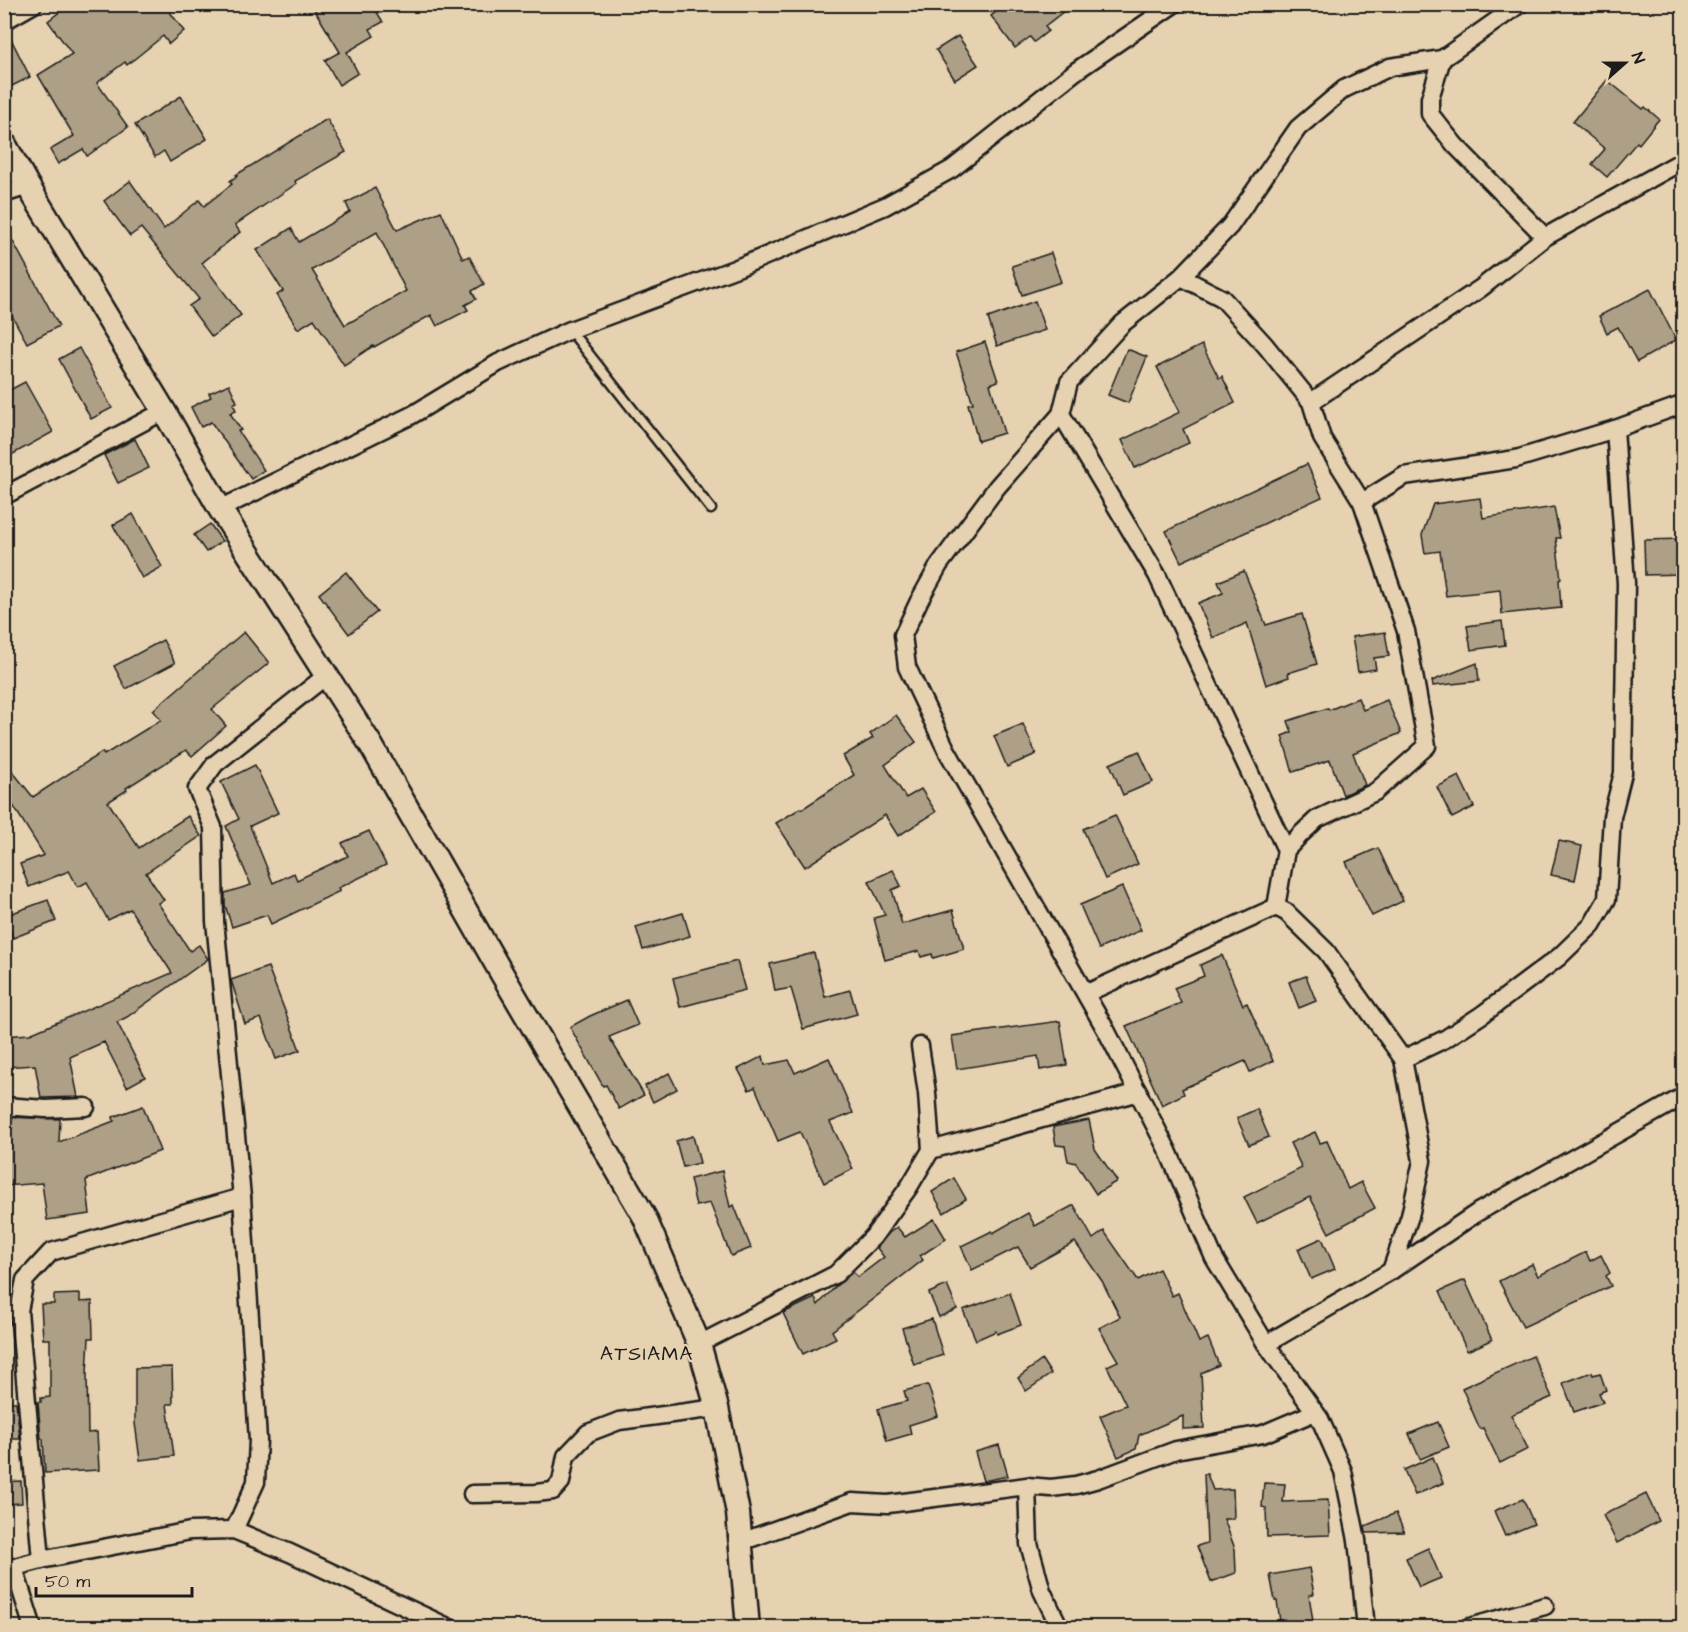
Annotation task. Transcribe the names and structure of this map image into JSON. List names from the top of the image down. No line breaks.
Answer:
{"districts":["ATSIAMA"],"scale_bar":"50 m","north":"right"}
